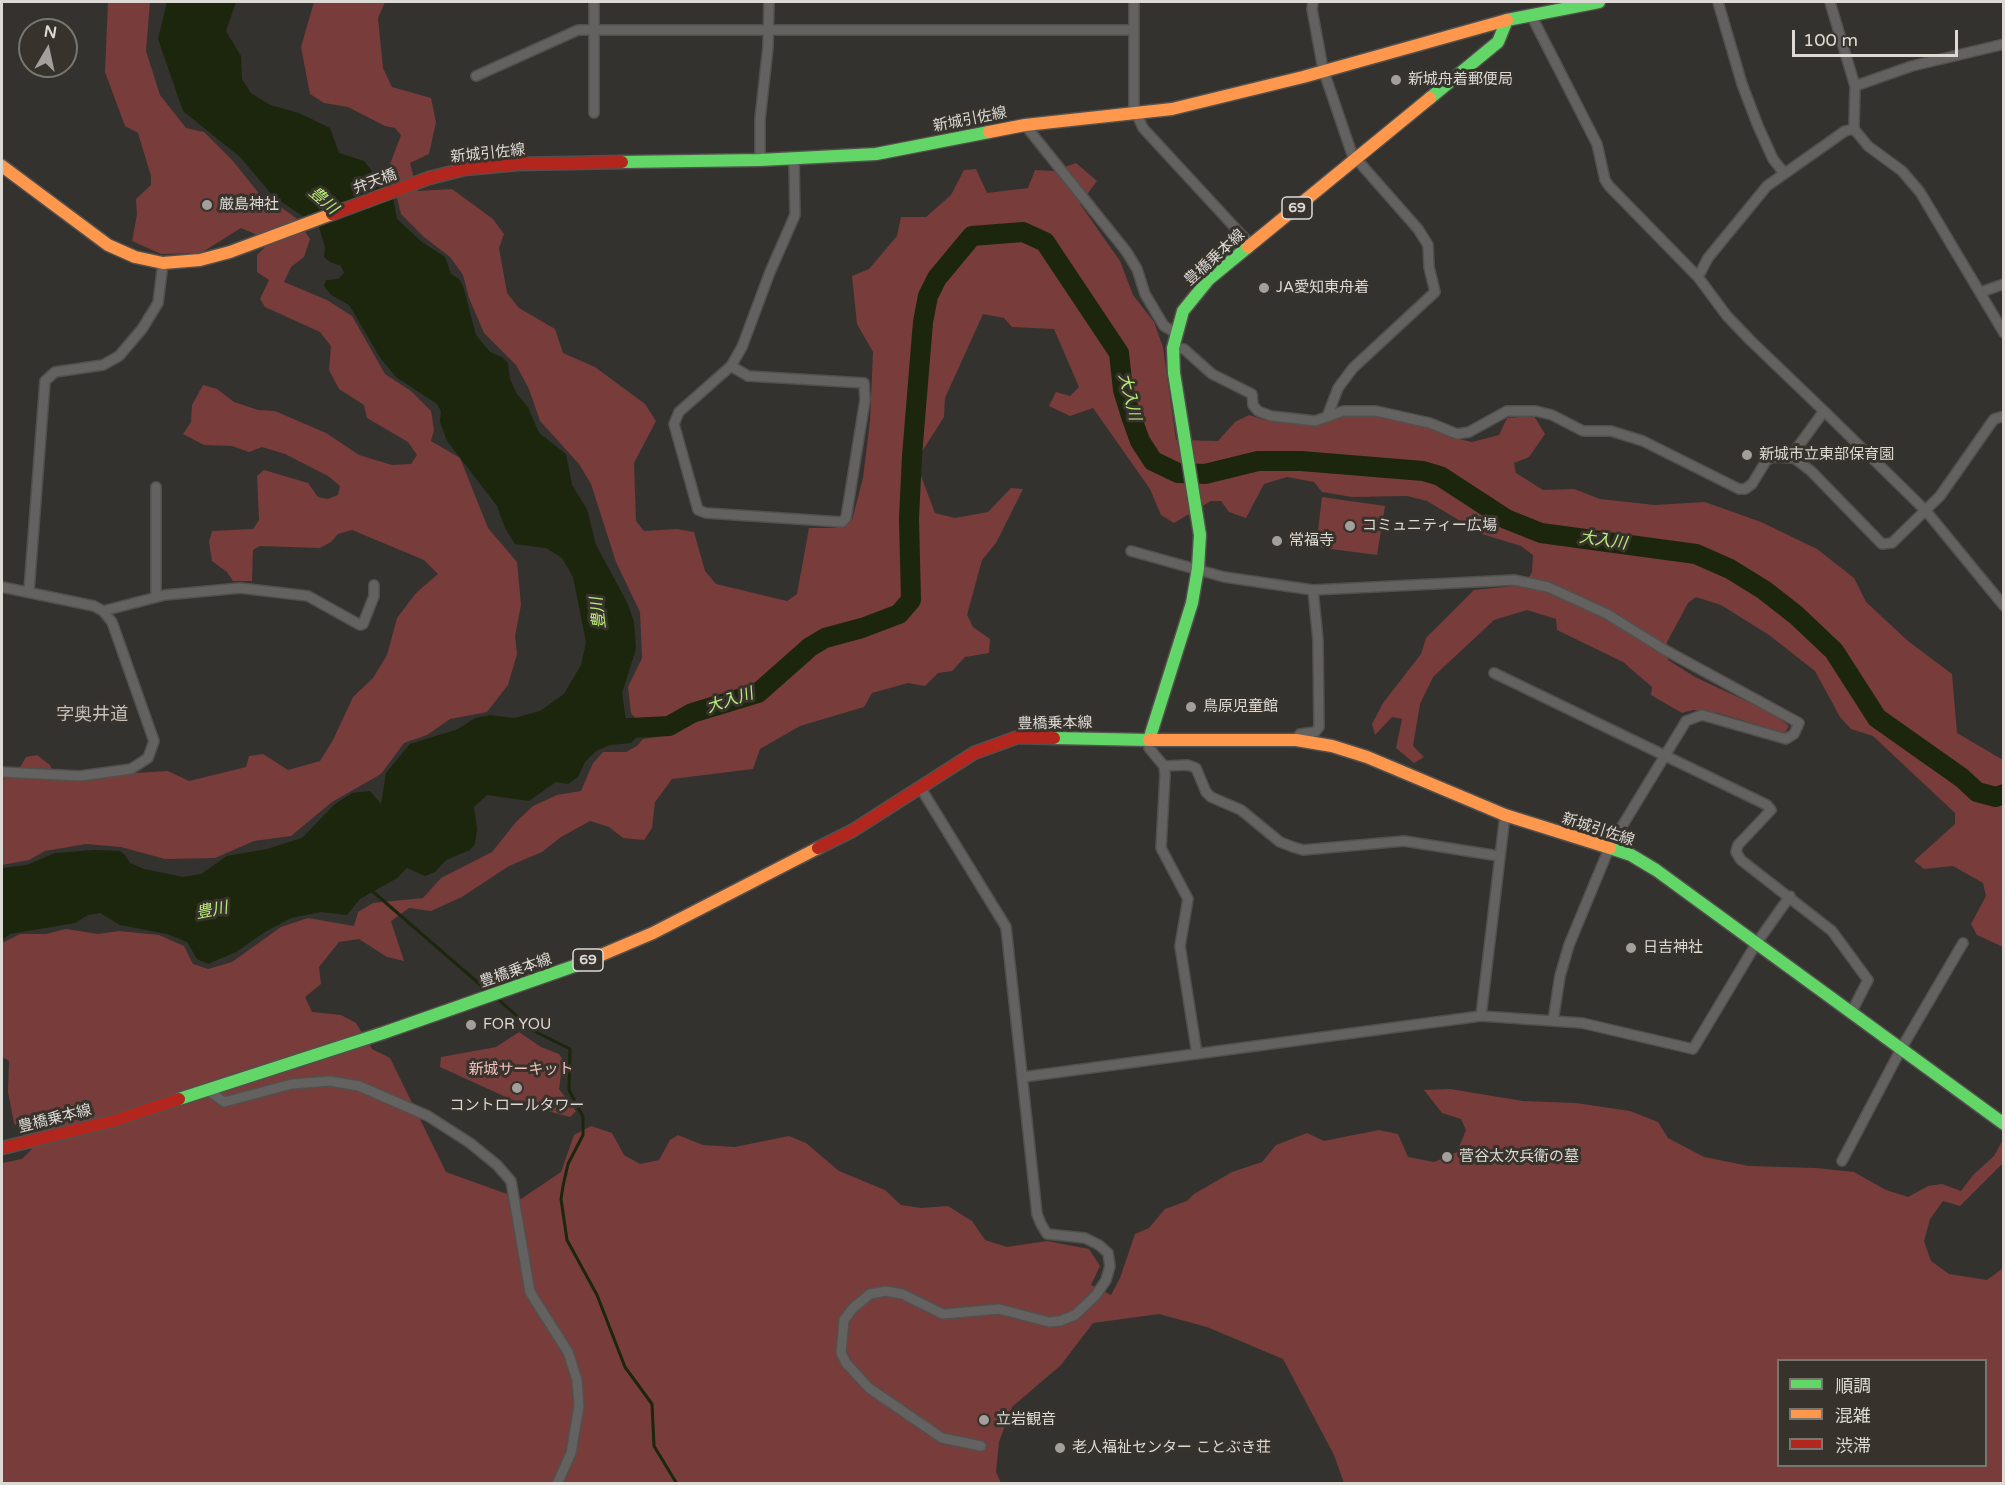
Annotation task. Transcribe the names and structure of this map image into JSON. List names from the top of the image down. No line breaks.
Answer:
{"streets":{"main road":["新城引佐線","弁天橋","69","豊橋乗本線"]},"crossings":[["新城引佐線","弁天橋"],["新城引佐線","豊橋乗本線"]],"districts":["字奥井道"],"water":["豊川","大入川"],"parks":["新城サーキット"],"places":["新城舟着郵便局","厳島神社","JA愛知東舟着","新城市立東部保育園","コミュニティー広場","常福寺","鳥原児童館","日吉神社","FOR YOU","コントロールタワー","菅谷太次兵衛の墓","立岩観音","老人福祉センター ことぶき荘"],"legend":["順調","混雑","渋滞"],"scale_bar":"100 m","north":"top"}
